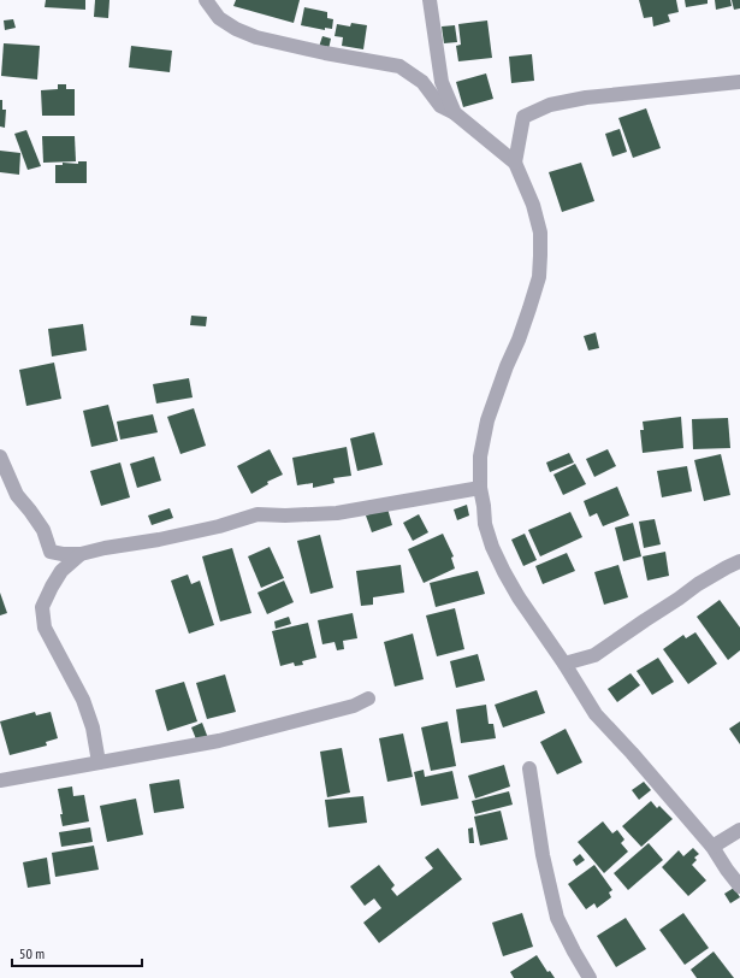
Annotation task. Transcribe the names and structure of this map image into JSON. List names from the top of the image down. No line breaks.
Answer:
{"scale_bar":"50 m"}
